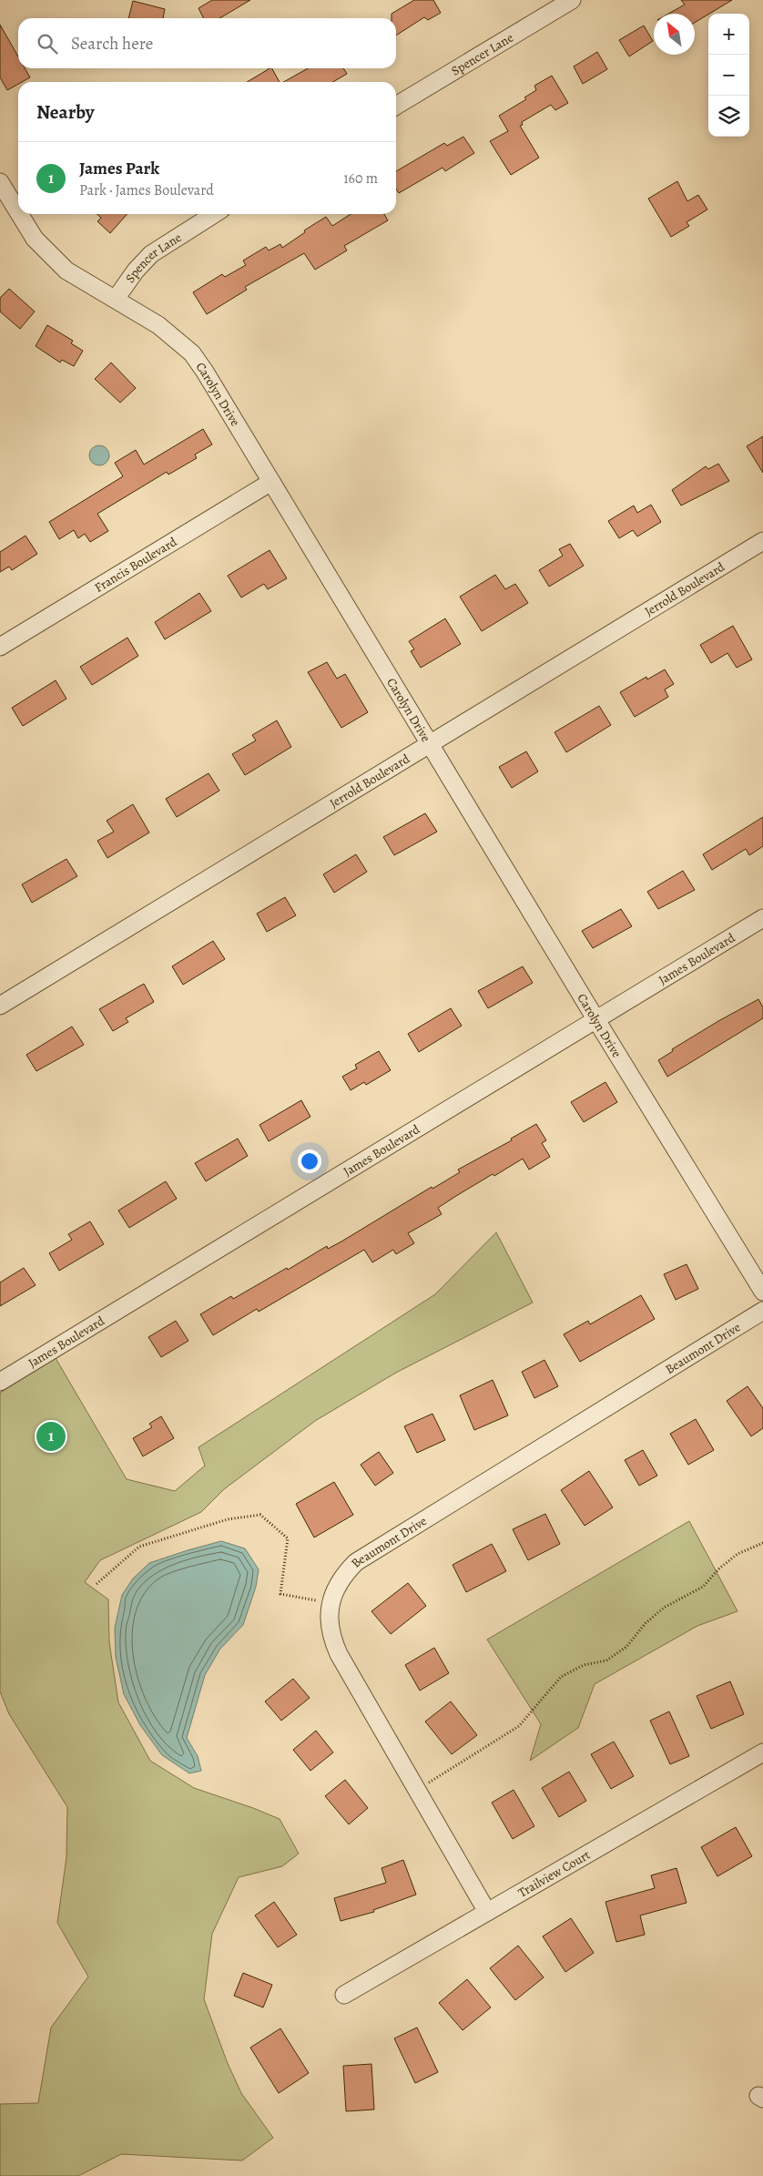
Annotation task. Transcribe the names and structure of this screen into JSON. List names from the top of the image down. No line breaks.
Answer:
{"streets":{"street":["Spencer Lane","Carolyn Drive","Francis Boulevard","Jerrold Boulevard","James Boulevard","Beaumont Drive","Trailview Court"]},"crossings":[["Spencer Lane","Carolyn Drive"],["Carolyn Drive","Francis Boulevard"],["Carolyn Drive","Jerrold Boulevard"],["Carolyn Drive","James Boulevard"],["Beaumont Drive","Trailview Court"]],"north":"top left","page":{"map_buttons":["+","−"],"search":"Search here","heading":"Nearby","list":[{"mark":"1","name":"James Park","note":"Park · James Boulevard","value":"160 m"}],"pins":"1"}}
